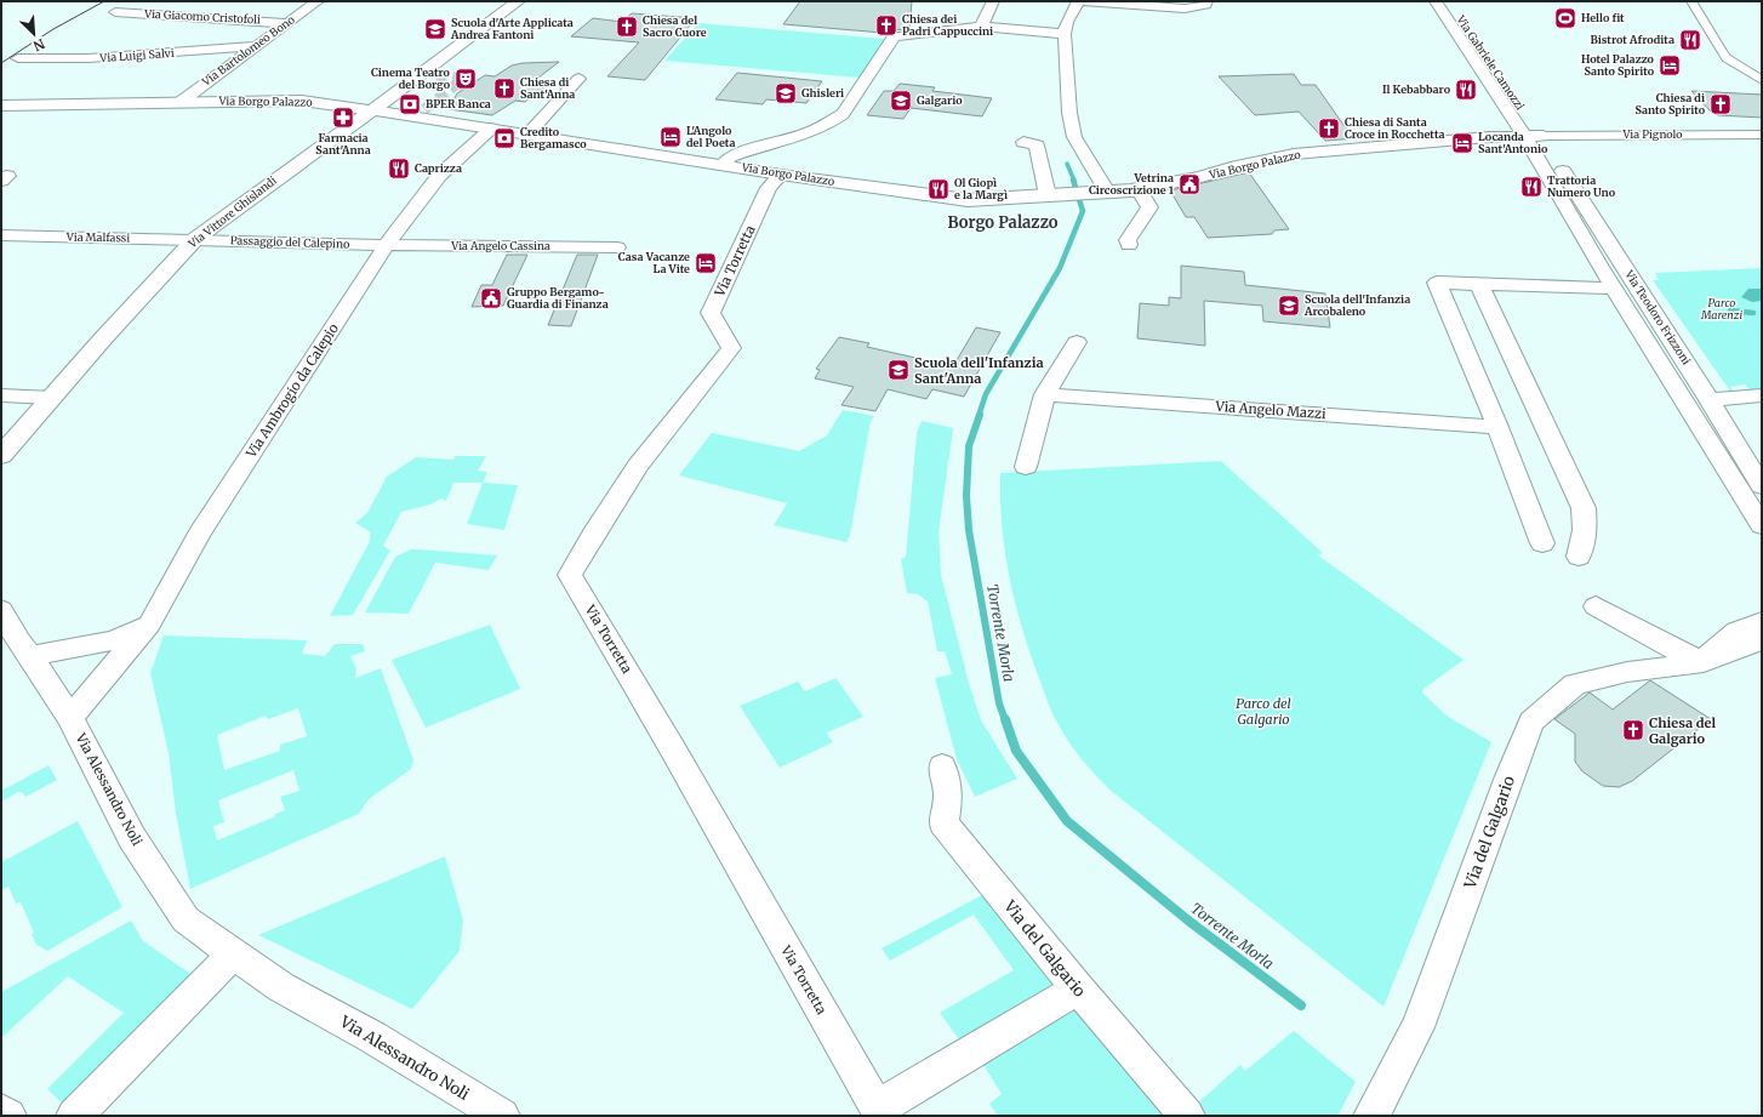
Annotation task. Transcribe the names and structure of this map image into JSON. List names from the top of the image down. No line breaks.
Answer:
{"streets":{"street":["Via Giacomo Cristofoli","Via Bartolomeo Bono","Via Luigi Salvi","Via Gabriele Camozzi","Via Borgo Palazzo","Via Pignolo","Via Vittore Ghislandi","Via Malfassi","Passaggio del Calepino","Via Angelo Cassina","Via Torretta","Via Teodoro Frizzoni","Via Ambrogio da Calepio","Via Angelo Mazzi","Via Alessandro Noli","Via del Galgario"]},"crossings":[["Via Giacomo Cristofoli","Via Bartolomeo Bono"],["Via Bartolomeo Bono","Via Luigi Salvi"],["Via Bartolomeo Bono","Via Borgo Palazzo"],["Via Gabriele Camozzi","Via Pignolo"],["Via Gabriele Camozzi","Via Teodoro Frizzoni"],["Via Borgo Palazzo","Via Vittore Ghislandi"],["Via Borgo Palazzo","Via Torretta"],["Via Borgo Palazzo","Via Ambrogio da Calepio"],["Via Pignolo","Via Teodoro Frizzoni"],["Via Vittore Ghislandi","Via Malfassi"],["Via Vittore Ghislandi","Passaggio del Calepino"],["Via Malfassi","Passaggio del Calepino"],["Passaggio del Calepino","Via Angelo Cassina"],["Passaggio del Calepino","Via Ambrogio da Calepio"],["Via Angelo Cassina","Via Ambrogio da Calepio"],["Via Ambrogio da Calepio","Via Alessandro Noli"]],"districts":["Borgo Palazzo"],"water":["Torrente Morla"],"parks":["Parco Marenzi","Parco del Galgario"],"places":{"sports":["Hello fit"],"church":["Chiesa dei Padri Cappuccini","Chiesa del Sacro Cuore","Chiesa di Sant'Anna","Chiesa di Santo Spirito","Chiesa di Santa Croce in Rocchetta","Chiesa del Galgario"],"school or university":["Scuola d'Arte Applicata Andrea Fantoni","Ghisleri","Galgario","Scuola dell'Infanzia Arcobaleno","Scuola dell'Infanzia Sant'Anna"],"restaurant":["Bistrot Afrodita","Il Kebabbaro","Caprizza","Trattoria Numero Uno","Ol Giopì e la Margì"],"hotel":["Hotel Palazzo Santo Spirito","L'Angolo del Poeta","Locanda Sant'Antonio","Casa Vacanze La Vite"],"theatre":["Cinema Teatro del Borgo"],"bank":["BPER Banca","Credito Bergamasco"],"pharmacy":["Farmacia Sant'Anna"],"public building":["Vetrina Circoscrizione 1","Gruppo Bergamo- Guardia di Finanza"]},"north":"bottom right"}
